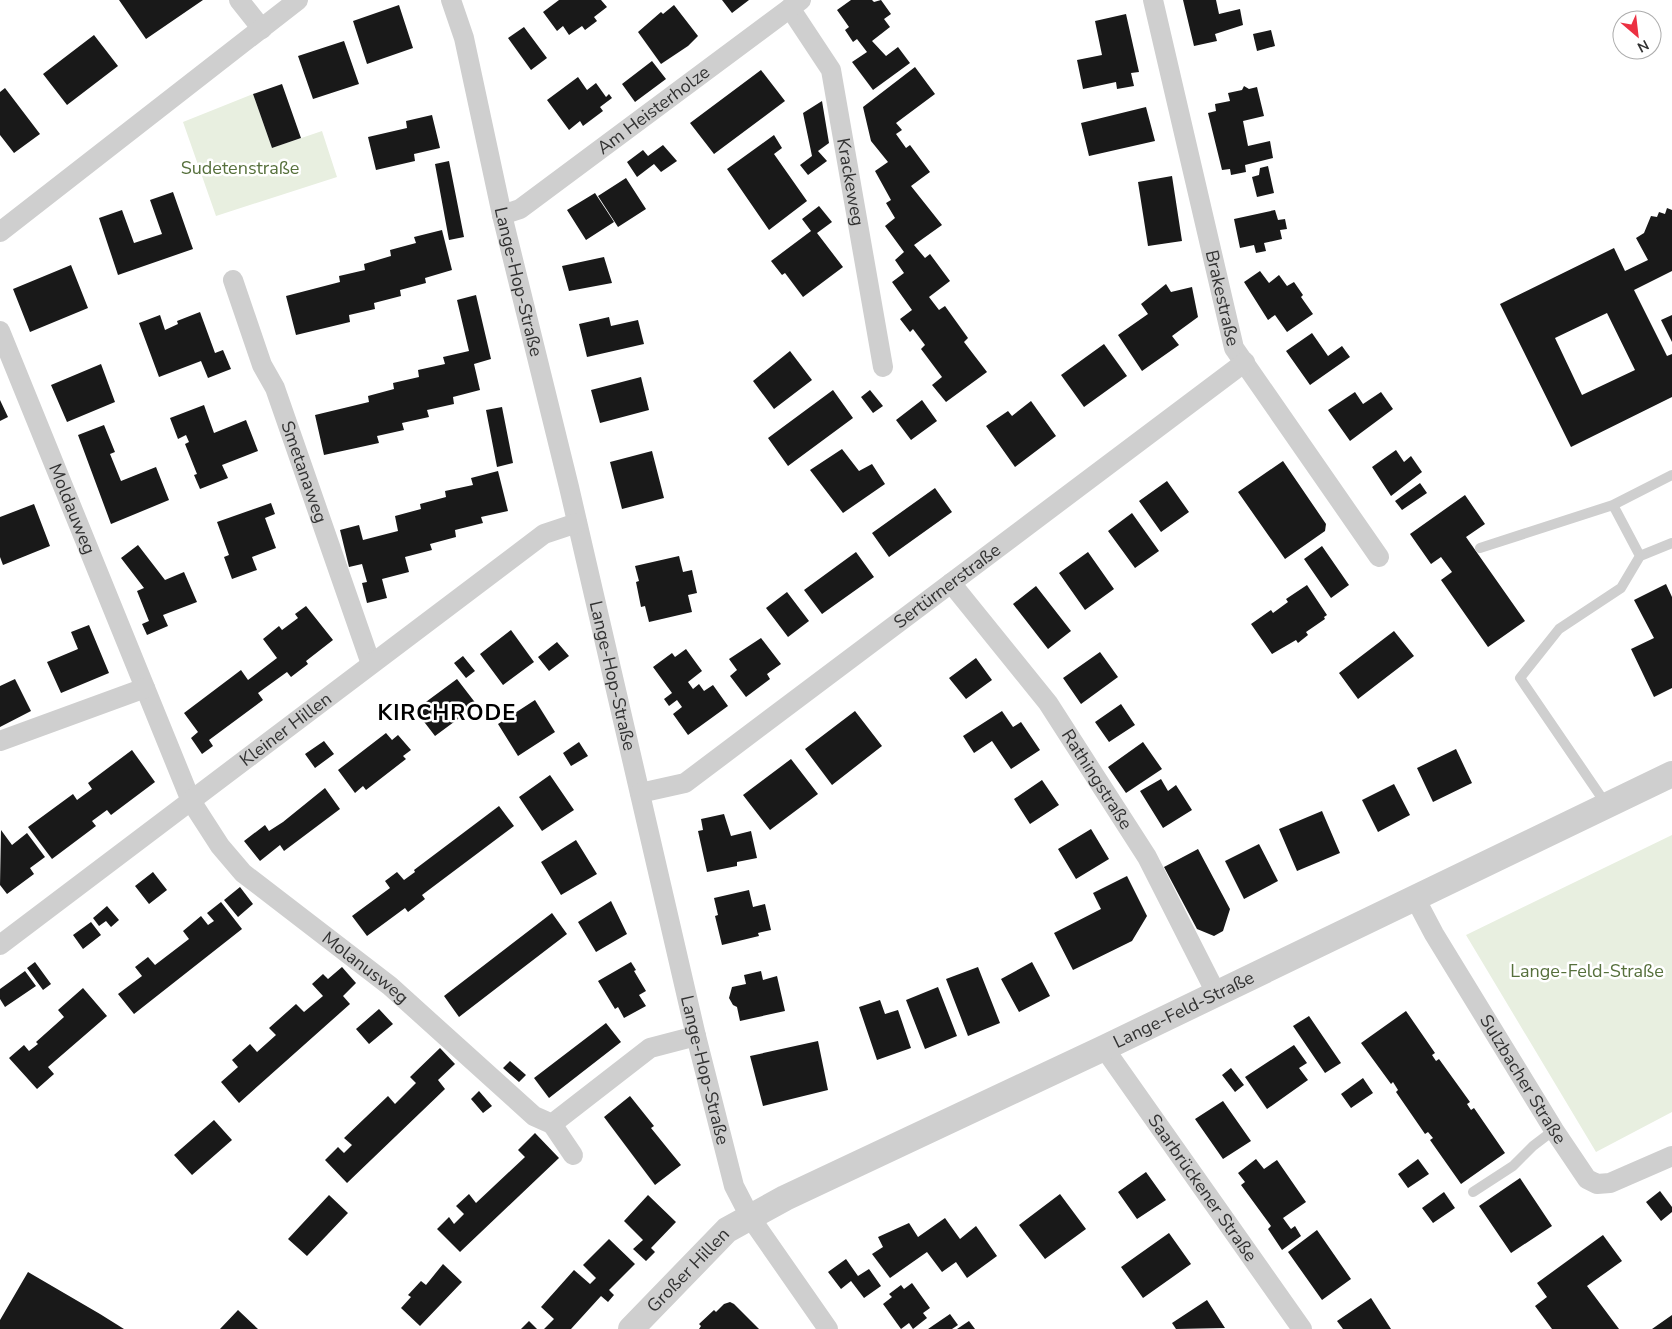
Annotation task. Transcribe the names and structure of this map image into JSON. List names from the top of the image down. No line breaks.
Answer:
{"streets":{"street":["Am Heisterholze","Krackeweg","Lange-Hop-Straße","Brakestraße","Smetanaweg","Moldauweg","Sertürnerstraße","Kleiner Hillen","Rathingstraße","Molanusweg","Lange-Feld-Straße","Sulzbacher Straße","Saarbrückener Straße","Großer Hillen"]},"crossings":[["Am Heisterholze","Krackeweg"],["Am Heisterholze","Lange-Hop-Straße"],["Lange-Hop-Straße","Sertürnerstraße"],["Lange-Hop-Straße","Kleiner Hillen"],["Lange-Hop-Straße","Lange-Feld-Straße"],["Lange-Hop-Straße","Großer Hillen"],["Brakestraße","Sertürnerstraße"],["Smetanaweg","Kleiner Hillen"],["Moldauweg","Kleiner Hillen"],["Moldauweg","Molanusweg"],["Sertürnerstraße","Rathingstraße"],["Kleiner Hillen","Molanusweg"],["Rathingstraße","Lange-Feld-Straße"],["Lange-Feld-Straße","Sulzbacher Straße"],["Lange-Feld-Straße","Saarbrückener Straße"],["Lange-Feld-Straße","Großer Hillen"]],"districts":["KIRCHRODE"],"parks":["Sudetenstraße","Lange-Feld-Straße"],"north":"bottom right"}
